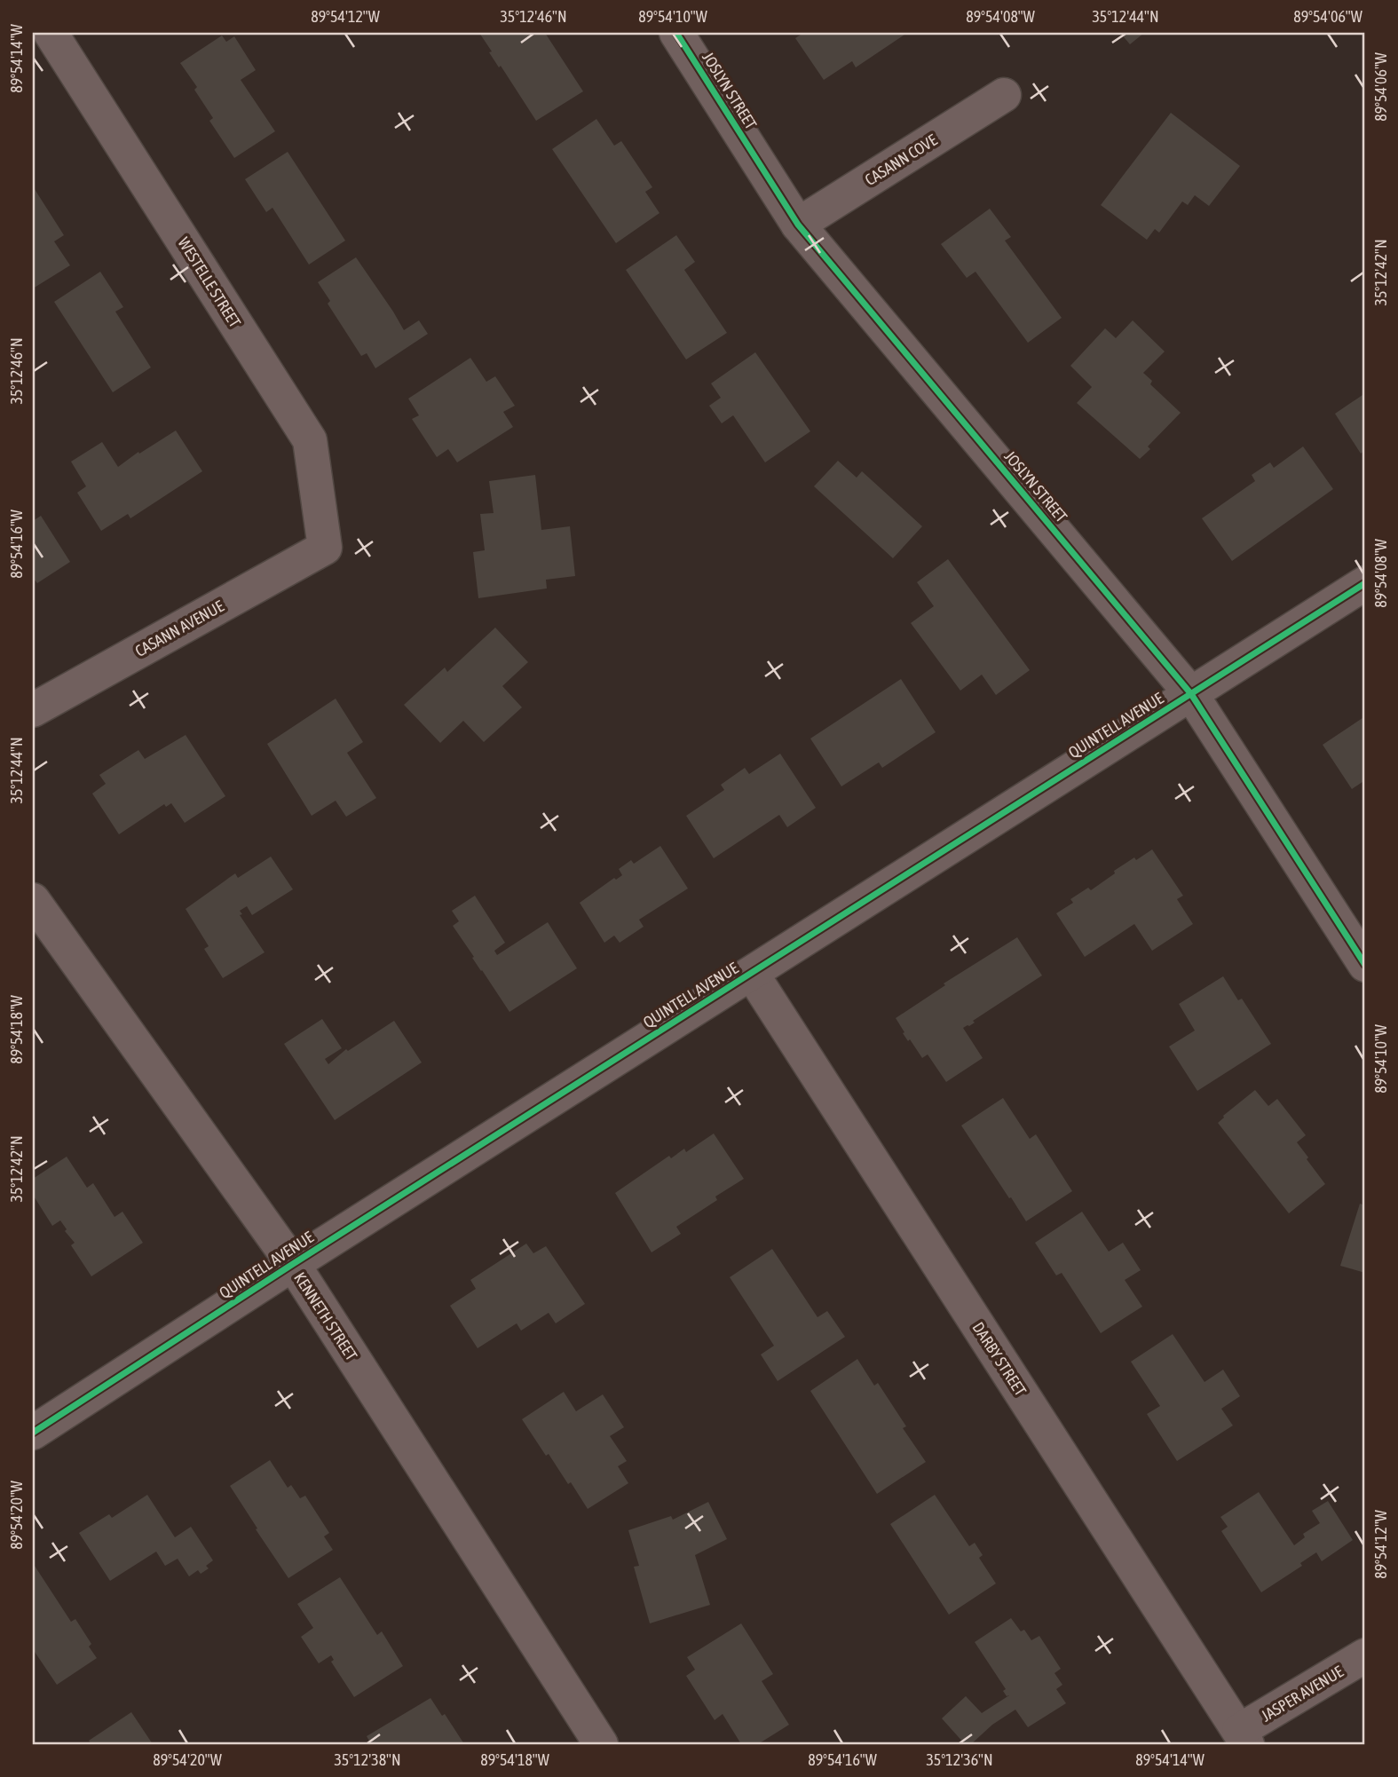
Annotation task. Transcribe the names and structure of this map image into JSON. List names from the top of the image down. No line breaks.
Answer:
{"streets":{"street":["JOSLYN STREET","CASANN COVE","WESTELLE STREET","CASANN AVENUE","QUINTELL AVENUE","KENNETH STREET","DARBY STREET","JASPER AVENUE"]},"crossings":[["JOSLYN STREET","CASANN COVE"],["JOSLYN STREET","QUINTELL AVENUE"],["WESTELLE STREET","CASANN AVENUE"],["QUINTELL AVENUE","KENNETH STREET"],["QUINTELL AVENUE","DARBY STREET"],["DARBY STREET","JASPER AVENUE"]],"coordinates":["89°54'12\"W","35°12'46\"N","89°54'10\"W","89°54'08\"W","35°12'44\"N","89°54'06\"W","89°54'14\"W","35°12'42\"N","89°54'16\"W","89°54'18\"W","89°54'20\"W","35°12'38\"N","35°12'36\"N"]}
